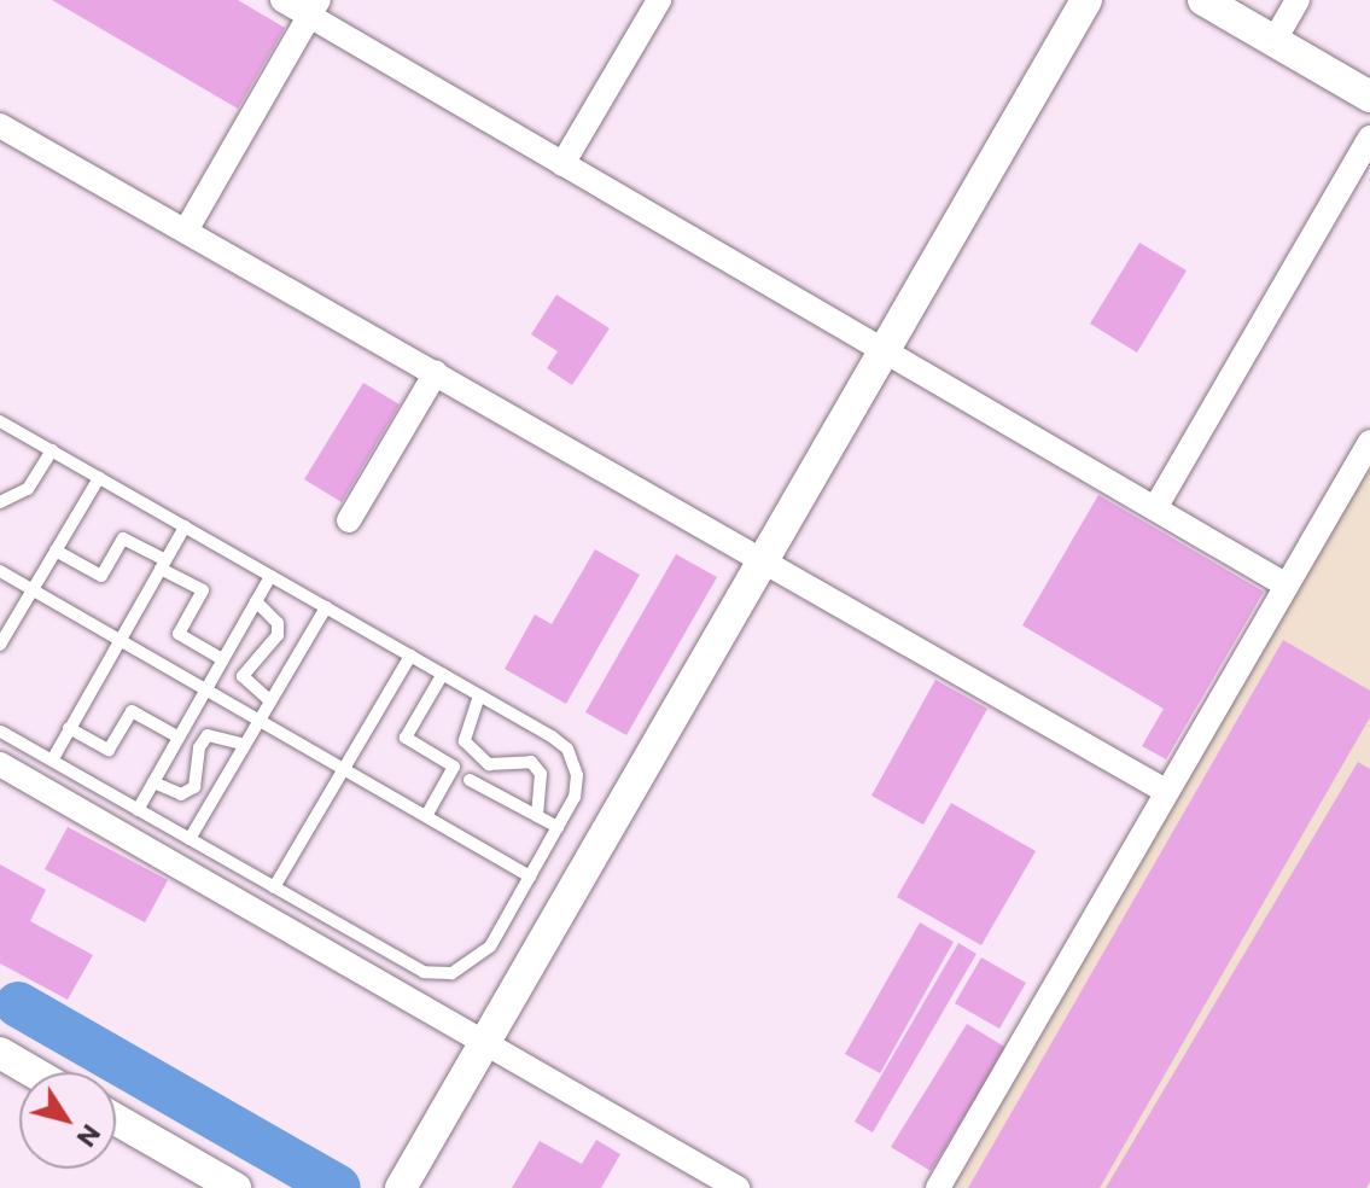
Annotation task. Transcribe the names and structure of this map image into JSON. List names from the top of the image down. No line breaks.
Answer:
{"north":"bottom right"}
